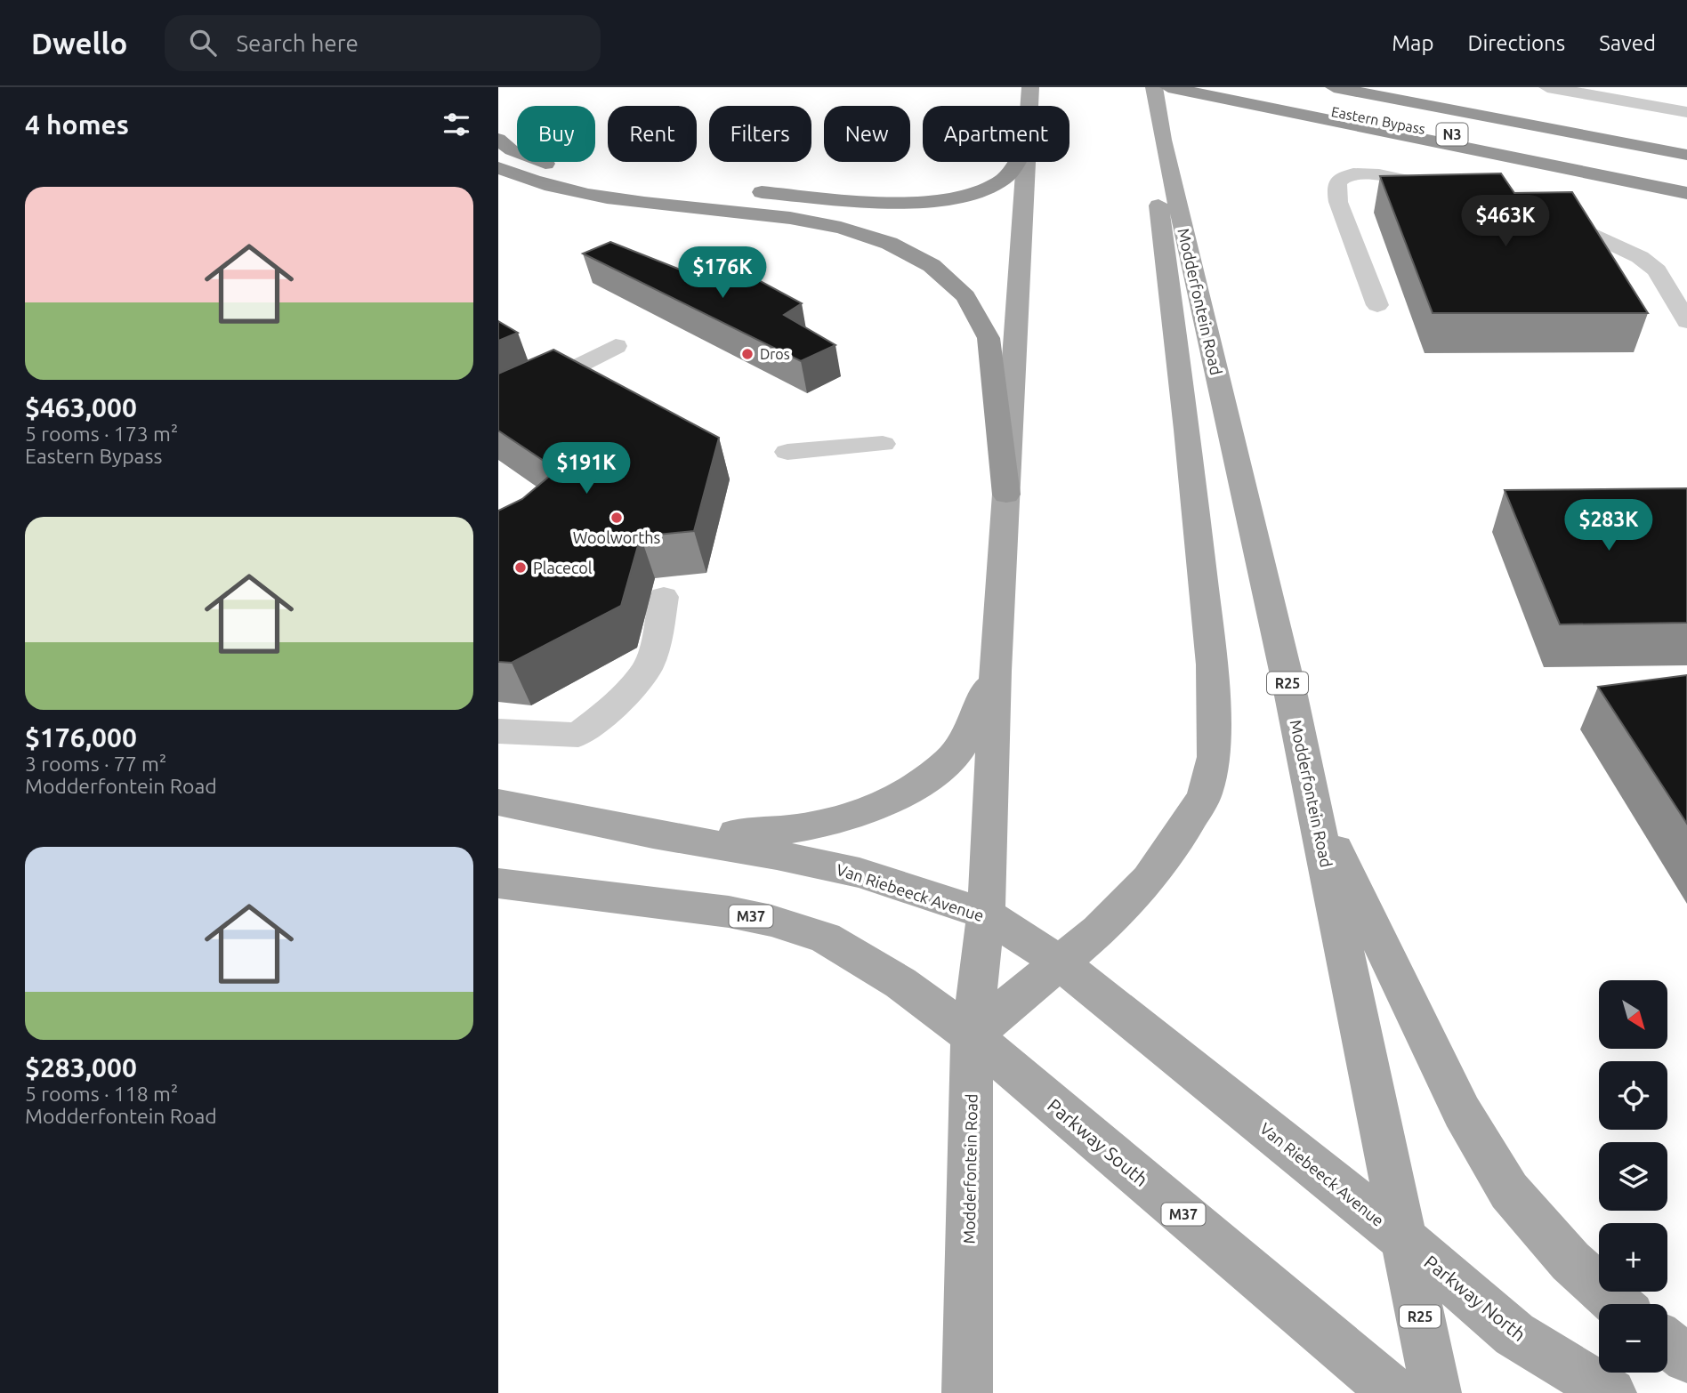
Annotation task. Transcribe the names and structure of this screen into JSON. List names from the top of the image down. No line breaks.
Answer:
{"streets":{"highway":["Eastern Bypass","N3"],"main road":["Modderfontein Road","R25","Van Riebeeck Avenue","M37","Parkway South","Parkway North"]},"crossings":[["Modderfontein Road","Van Riebeeck Avenue"],["Modderfontein Road","M37"],["Modderfontein Road","Parkway South"],["Modderfontein Road","Parkway North"],["Van Riebeeck Avenue","Parkway North"],["M37","Parkway South"]],"places":["Dros","Woolworths","Placecol"],"north":"bottom right","page":{"header":"Dwello","search":"Search here","nav":["Map","Directions","Saved"],"heading":"4 homes","chip":["Buy","Rent","Filters","New","Apartment"],"list":[{"name":"$463,000","note":"5 rooms · 173 m² · Eastern Bypass"},{"name":"$176,000","note":"3 rooms · 77 m² · Modderfontein Road"},{"name":"$283,000","note":"5 rooms · 118 m² · Modderfontein Road"}],"price":["$463K","$176K","$191K","$283K"],"map_buttons":["+","−"]}}
